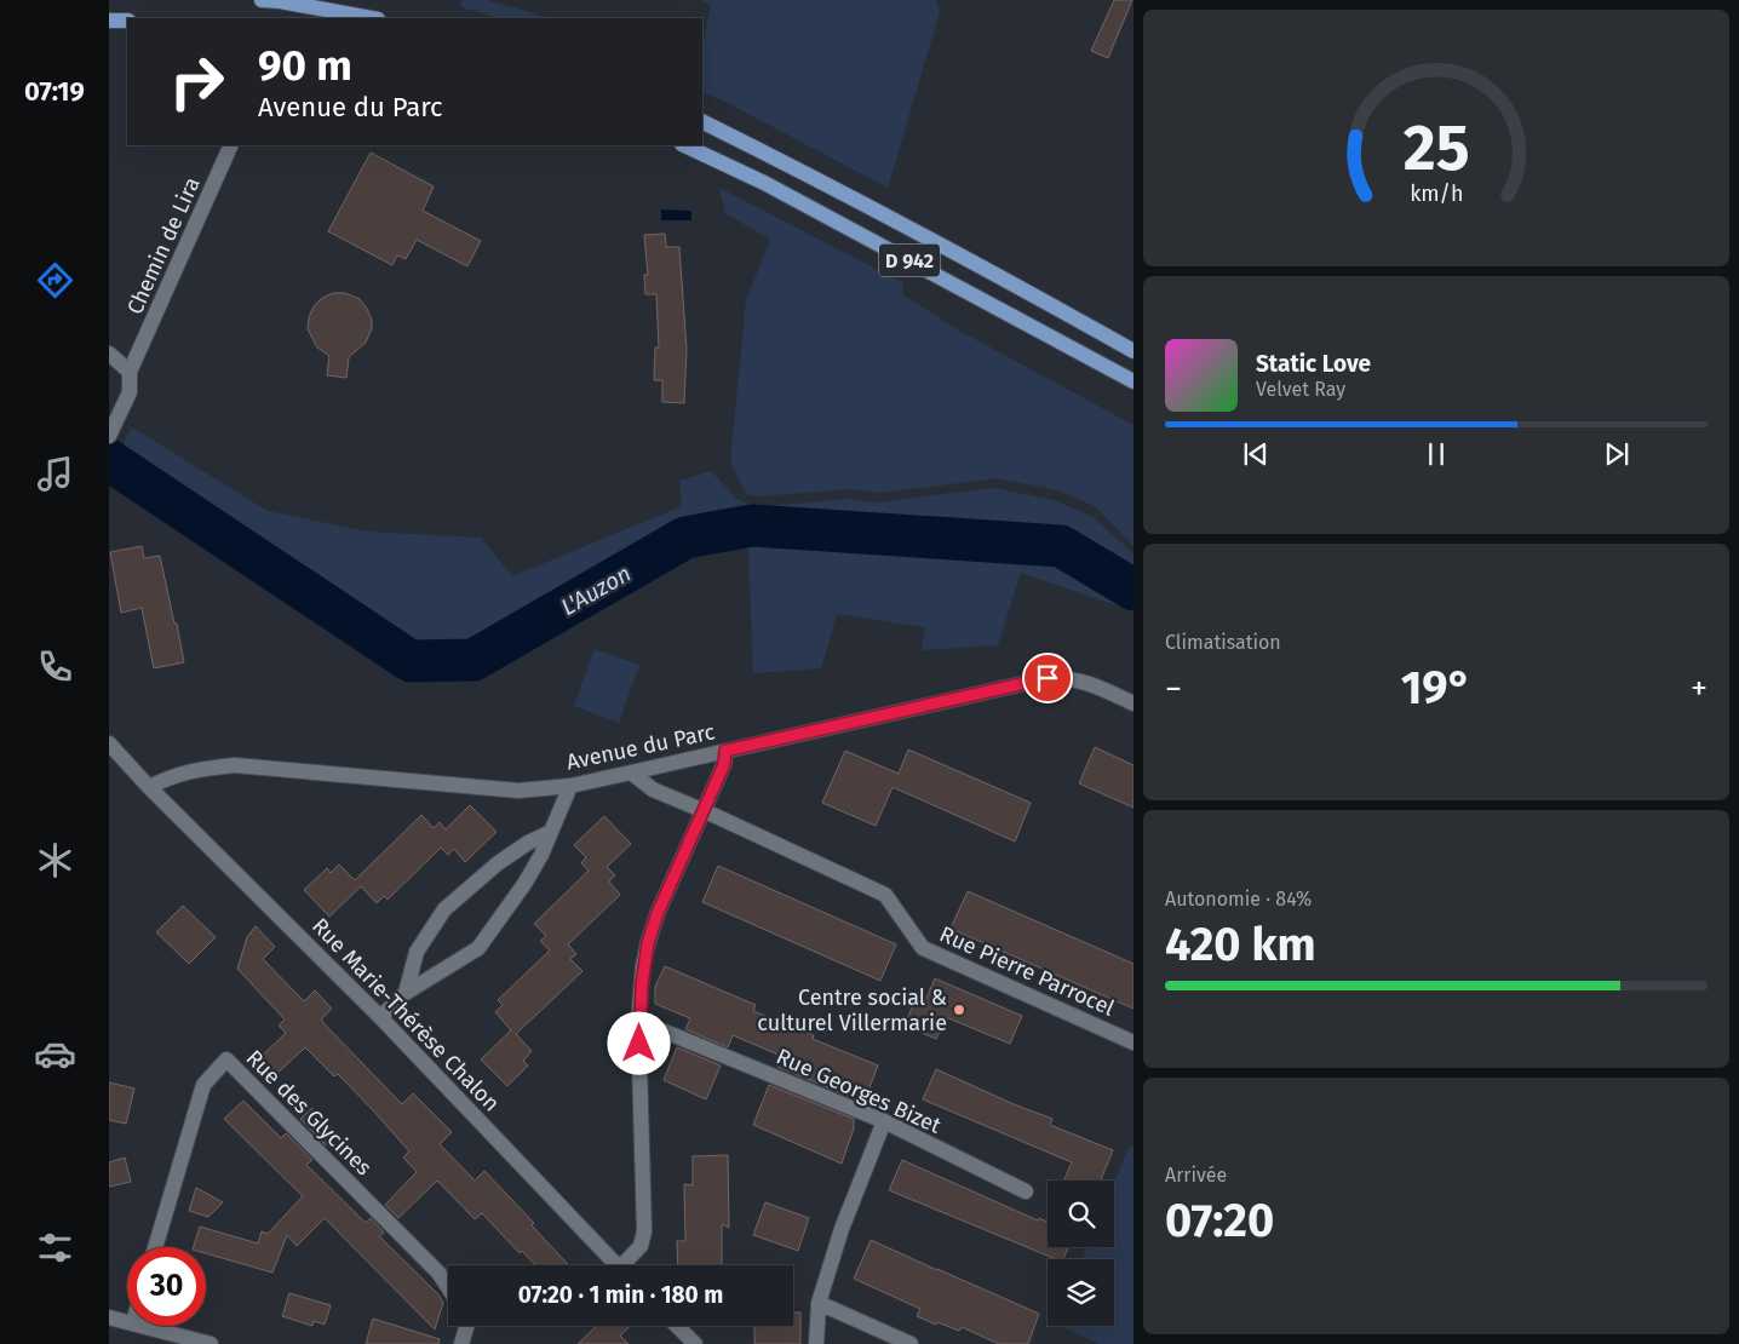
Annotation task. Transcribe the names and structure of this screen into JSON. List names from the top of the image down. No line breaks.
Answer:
{"streets":{"main road":["D 942"],"street":["Chemin de Lira","Avenue du Parc","Rue Pierre Parrocel","Rue Marie-Thérèse Chalon","Rue Georges Bizet","Rue des Glycines"]},"crossings":[["Avenue du Parc","Rue Pierre Parrocel"],["Avenue du Parc","Rue Marie-Thérèse Chalon"]],"water":["L'Auzon"],"places":["Centre social & culturel Villermarie"],"page":{"tabs":"07:19","turn":["90 m","Avenue du Parc"],"song":["Static Love","Velvet Ray"],"tile":["Climatisation",["Autonomie · 84%","420 km"],["Arrivée","07:20"]],"heat":["−","19°","+"],"limit":"30","trip":"07:20 · 1 min · 180 m","gauge":["25","km/h"]}}
